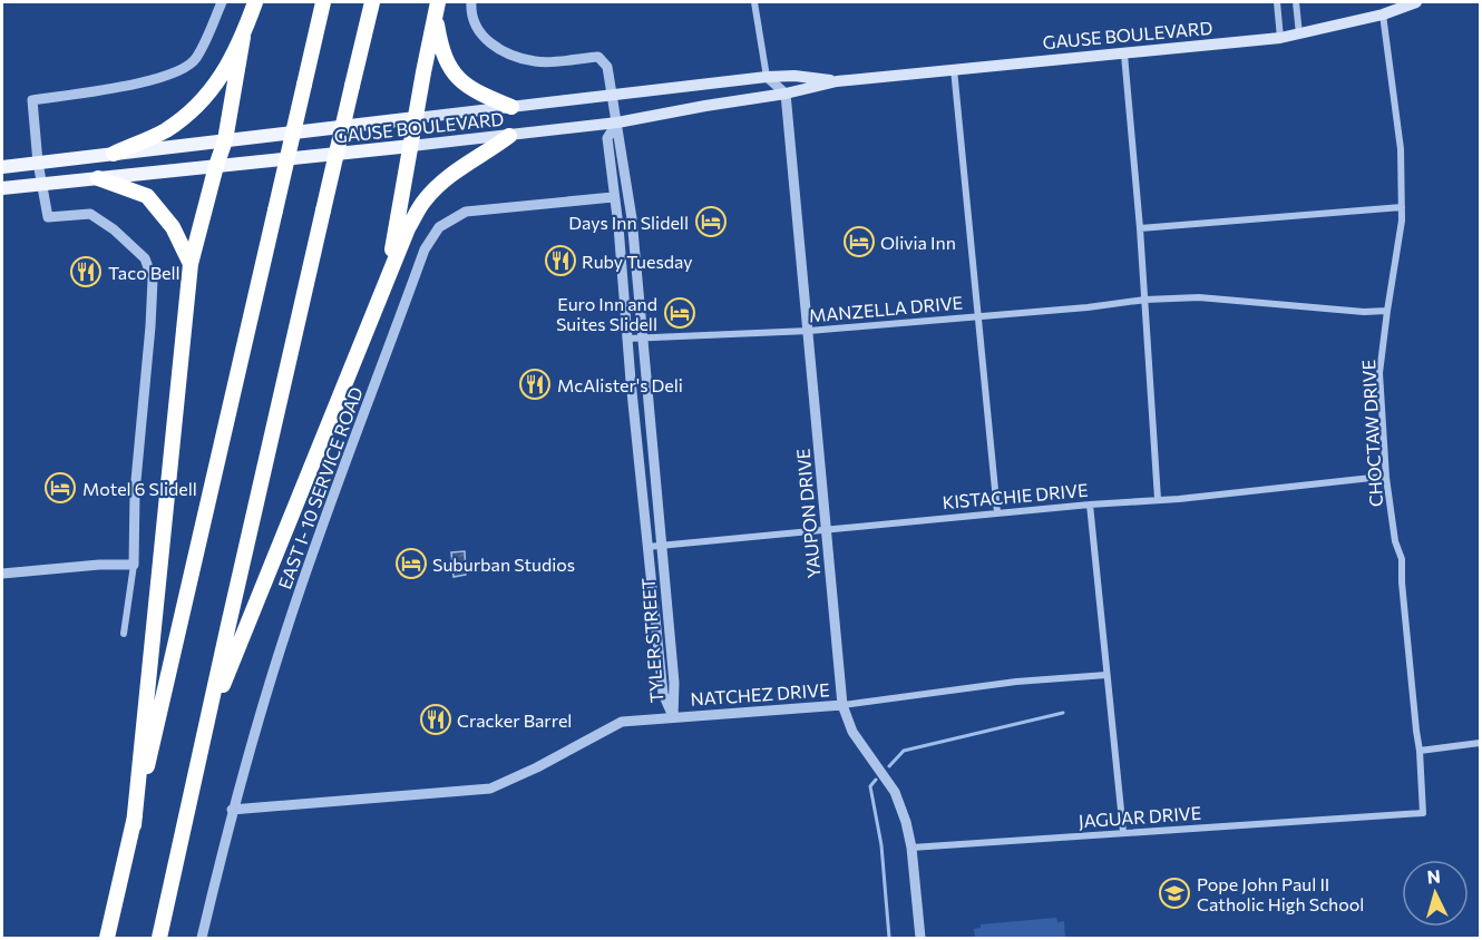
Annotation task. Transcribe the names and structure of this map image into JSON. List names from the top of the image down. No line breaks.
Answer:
{"streets":{"main road":["GAUSE BOULEVARD"],"street":["MANZELLA DRIVE","CHOCTAW DRIVE","EAST I- 10 SERVICE ROAD","KISTACHIE DRIVE","YAUPON DRIVE","TYLER STREET","NATCHEZ DRIVE","JAGUAR DRIVE"]},"crossings":[["GAUSE BOULEVARD","CHOCTAW DRIVE"],["GAUSE BOULEVARD","YAUPON DRIVE"],["GAUSE BOULEVARD","TYLER STREET"],["MANZELLA DRIVE","CHOCTAW DRIVE"],["MANZELLA DRIVE","YAUPON DRIVE"],["MANZELLA DRIVE","TYLER STREET"],["CHOCTAW DRIVE","KISTACHIE DRIVE"],["CHOCTAW DRIVE","JAGUAR DRIVE"],["EAST I- 10 SERVICE ROAD","TYLER STREET"],["EAST I- 10 SERVICE ROAD","NATCHEZ DRIVE"],["KISTACHIE DRIVE","YAUPON DRIVE"],["KISTACHIE DRIVE","TYLER STREET"],["YAUPON DRIVE","NATCHEZ DRIVE"],["YAUPON DRIVE","JAGUAR DRIVE"],["TYLER STREET","NATCHEZ DRIVE"]],"places":{"hotel":["Days Inn Slidell","Olivia Inn","Euro Inn and Suites Slidell","Motel 6 Slidell","Suburban Studios"],"restaurant":["Ruby Tuesday","Taco Bell","McAlister's Deli","Cracker Barrel"],"school or university":["Pope John Paul II Catholic High School"]},"north":"top"}
